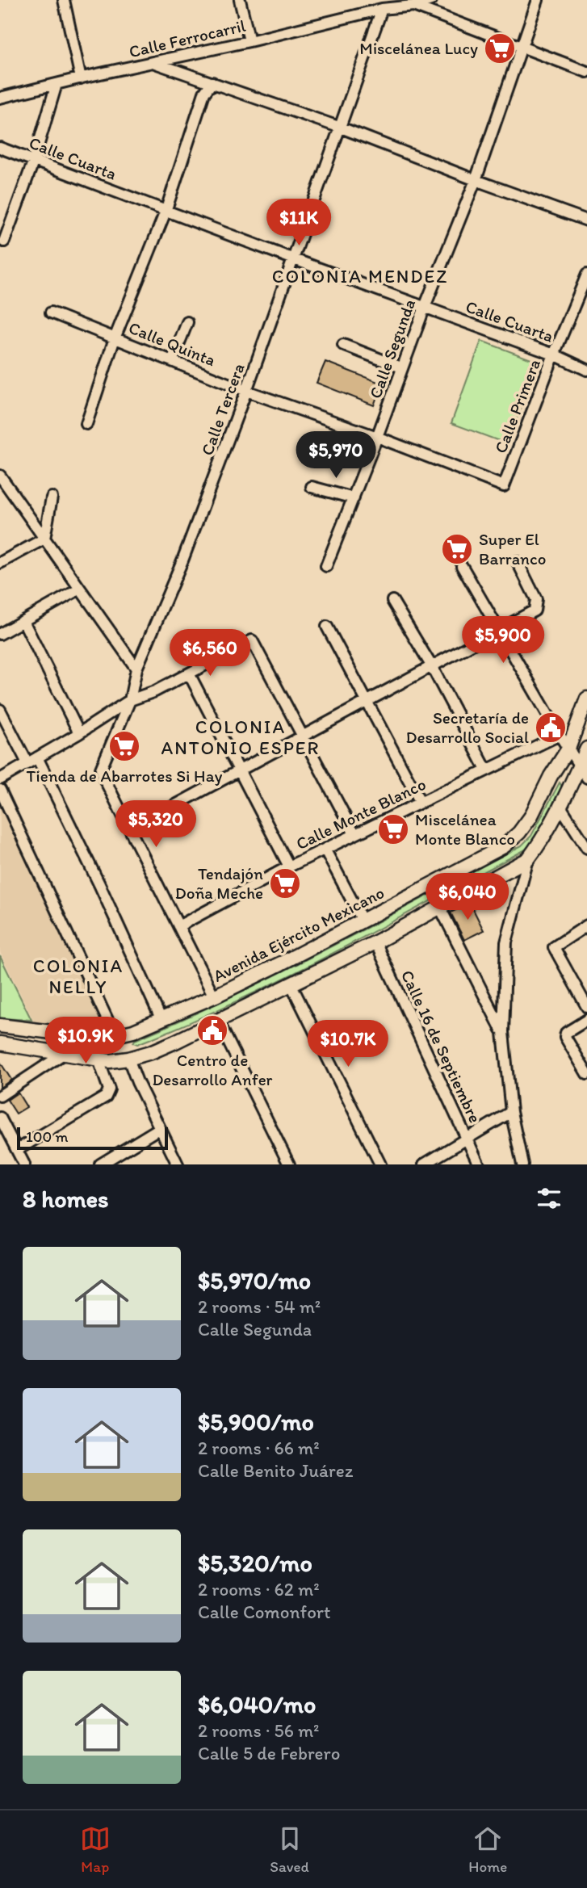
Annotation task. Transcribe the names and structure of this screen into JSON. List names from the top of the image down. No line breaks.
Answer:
{"streets":{"main road":["Avenida Ejército Mexicano"],"street":["Calle Ferrocarril","Calle Cuarta","Calle Quinta","Calle Segunda","Calle Primera","Calle Tercera","Calle Monte Blanco","Calle 16 de Septiembre"]},"crossings":[["Calle Ferrocarril","Calle Tercera"],["Calle Cuarta","Calle Segunda"],["Calle Cuarta","Calle Primera"],["Calle Cuarta","Calle Tercera"],["Calle Quinta","Calle Segunda"],["Calle Quinta","Calle Primera"],["Calle Quinta","Calle Tercera"],["Calle Tercera","Calle Monte Blanco"],["Calle Tercera","Avenida Ejército Mexicano"]],"districts":["COLONIA MENDEZ","COLONIA ANTONIO ESPER","COLONIA NELLY"],"places":{"supermarket":["Miscelánea Lucy","Super El Barranco","Tienda de Abarrotes Si Hay","Miscelánea Monte Blanco","Tendajón Doña Meche"],"public building":["Secretaría de Desarrollo Social","Centro de Desarrollo Anfer"]},"scale_bar":"100 m","page":{"price":["$11K","$5,970","$5,900","$6,560","$5,320","$6,040","$10.9K","$10.7K"],"scale":"100 m","heading":"8 homes","list":[{"name":"$5,970/mo","note":"2 rooms · 54 m² · Calle Segunda"},{"name":"$5,900/mo","note":"2 rooms · 66 m² · Calle Benito Juárez"},{"name":"$5,320/mo","note":"2 rooms · 62 m² · Calle Comonfort"},{"name":"$6,040/mo","note":"2 rooms · 56 m² · Calle 5 de Febrero"}],"tabs":["Map","Saved","Home"]}}
